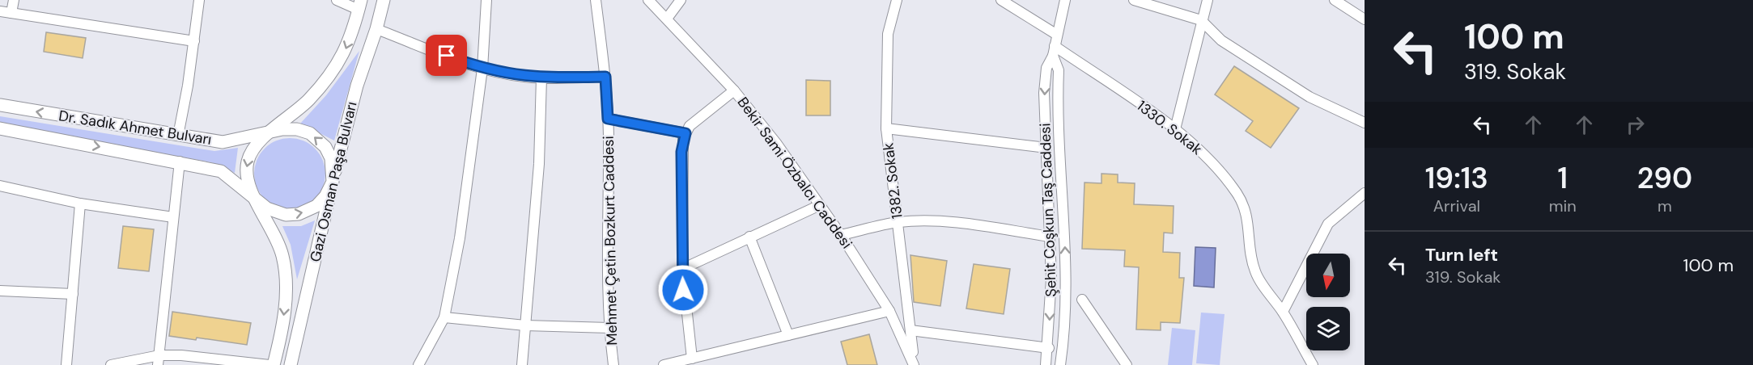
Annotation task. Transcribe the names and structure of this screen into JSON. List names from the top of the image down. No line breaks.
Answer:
{"streets":{"main road":["Dr. Sadık Ahmet Bulvarı","Gazi Osman Paşa Bulvarı"],"street":["1330. Sokak","Bekir Sami Özbalcı Caddesi","1382. Sokak","Şehit Coşkun Taş Caddesi","Mehmet Çetin Bozkurt Caddesi"]},"crossings":[["Dr. Sadık Ahmet Bulvarı","Gazi Osman Paşa Bulvarı"],["1330. Sokak","Şehit Coşkun Taş Caddesi"],["Bekir Sami Özbalcı Caddesi","1382. Sokak"]],"north":"bottom","page":{"turn":["100 m","319. Sokak"],"eta":["19:13","Arrival","1","min","290","m"],"list":[{"name":"Turn left","note":"319. Sokak","value":"100 m"}]}}
